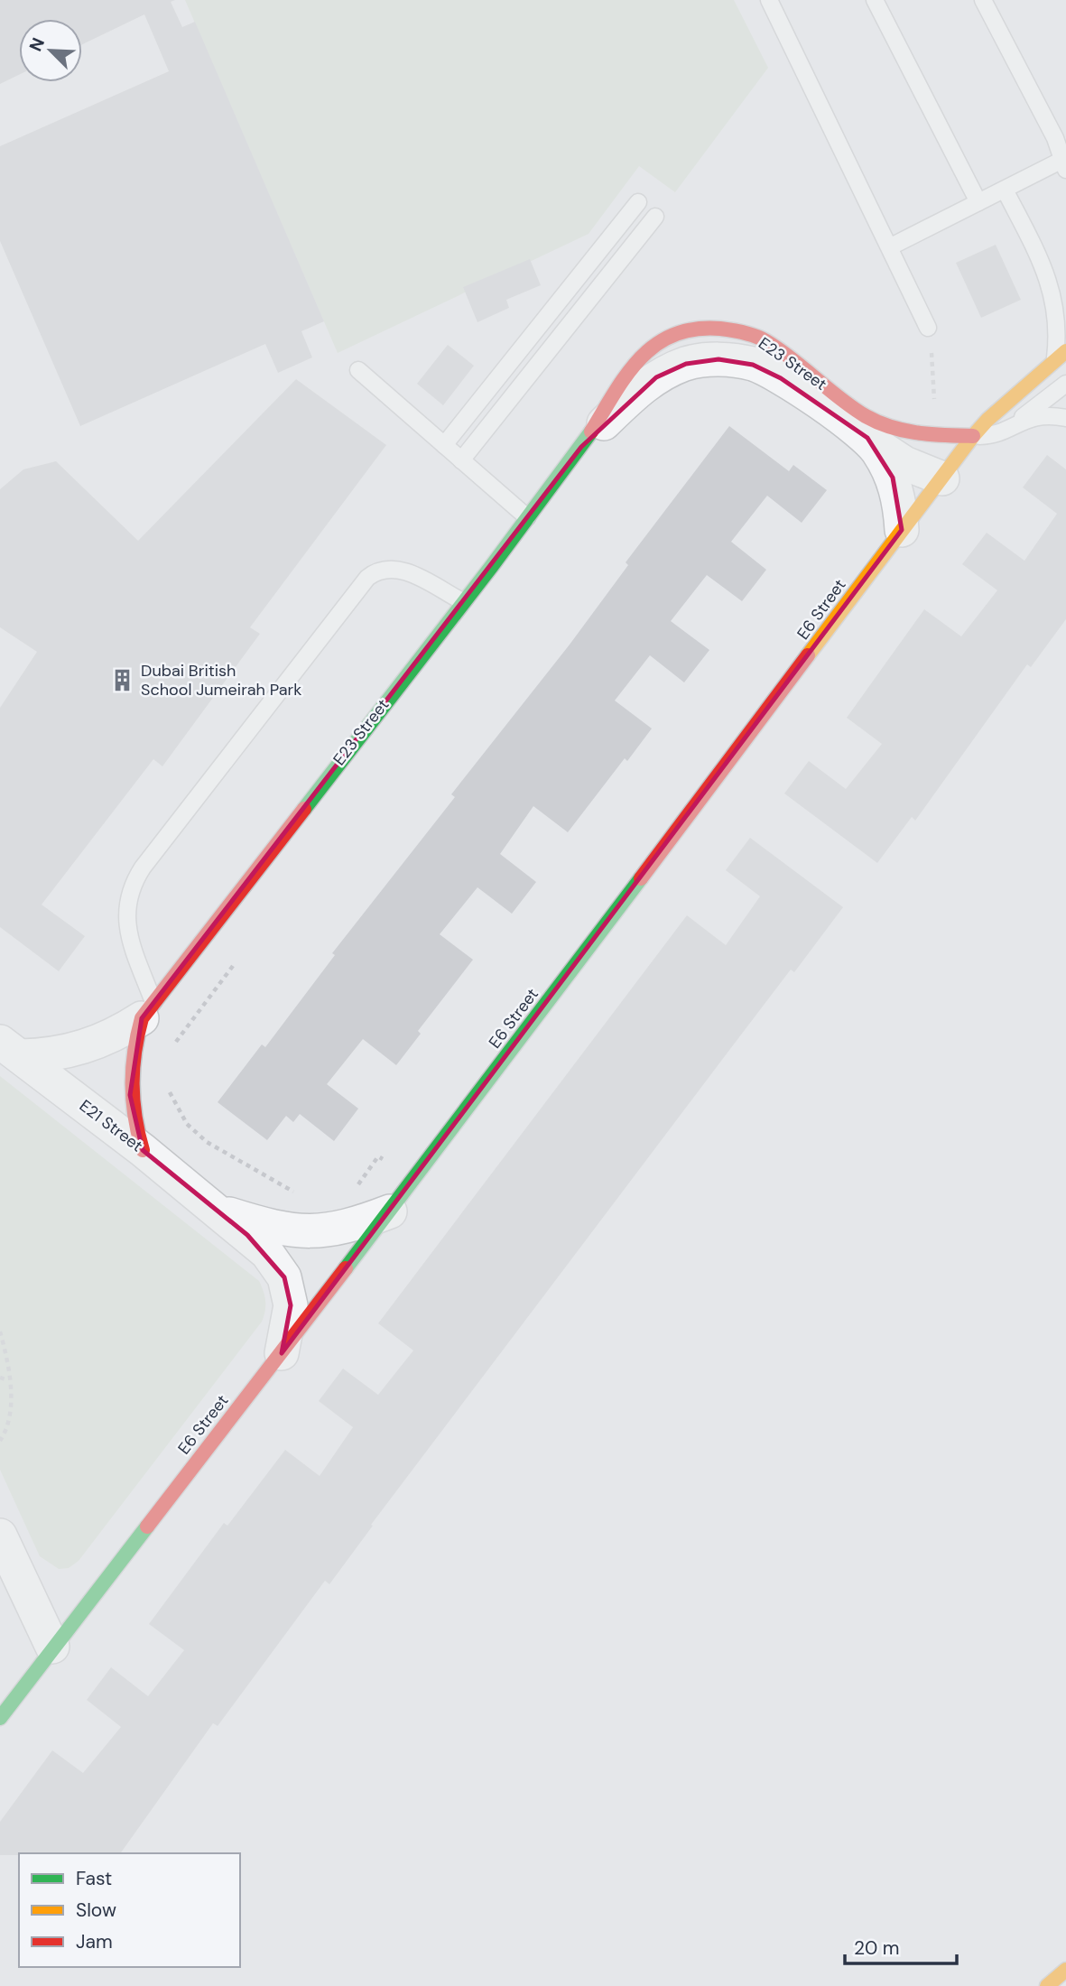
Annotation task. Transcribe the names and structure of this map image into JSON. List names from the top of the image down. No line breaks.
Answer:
{"streets":{"street":["E23 Street","E6 Street","E21 Street"]},"crossings":[["E23 Street","E6 Street"],["E23 Street","E21 Street"],["E6 Street","E21 Street"]],"places":{"building":["Dubai British School Jumeirah Park"]},"legend":["Fast","Slow","Jam"],"scale_bar":"20 m","north":"top left"}
